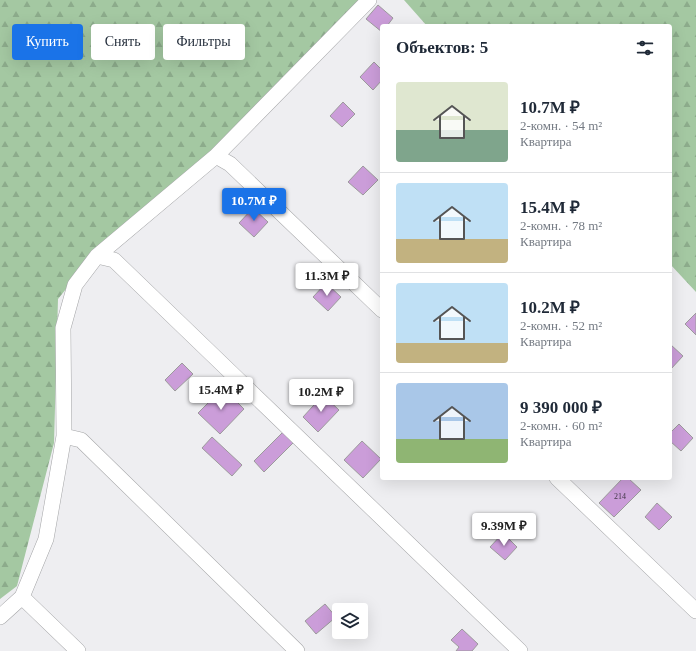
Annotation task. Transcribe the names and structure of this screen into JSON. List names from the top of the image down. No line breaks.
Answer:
{"house_numbers":["214"],"page":{"chip":["Купить","Снять","Фильтры"],"heading":"Объектов: 5","list":[{"name":"10.7M ₽","note":"2-комн. · 54 m² · Квартира"},{"name":"15.4M ₽","note":"2-комн. · 78 m² · Квартира"},{"name":"10.2M ₽","note":"2-комн. · 52 m² · Квартира"},{"name":"9 390 000 ₽","note":"2-комн. · 60 m² · Квартира"}],"price":["10.7M ₽","11.3M ₽","15.4M ₽","10.2M ₽","9.39M ₽"]}}
